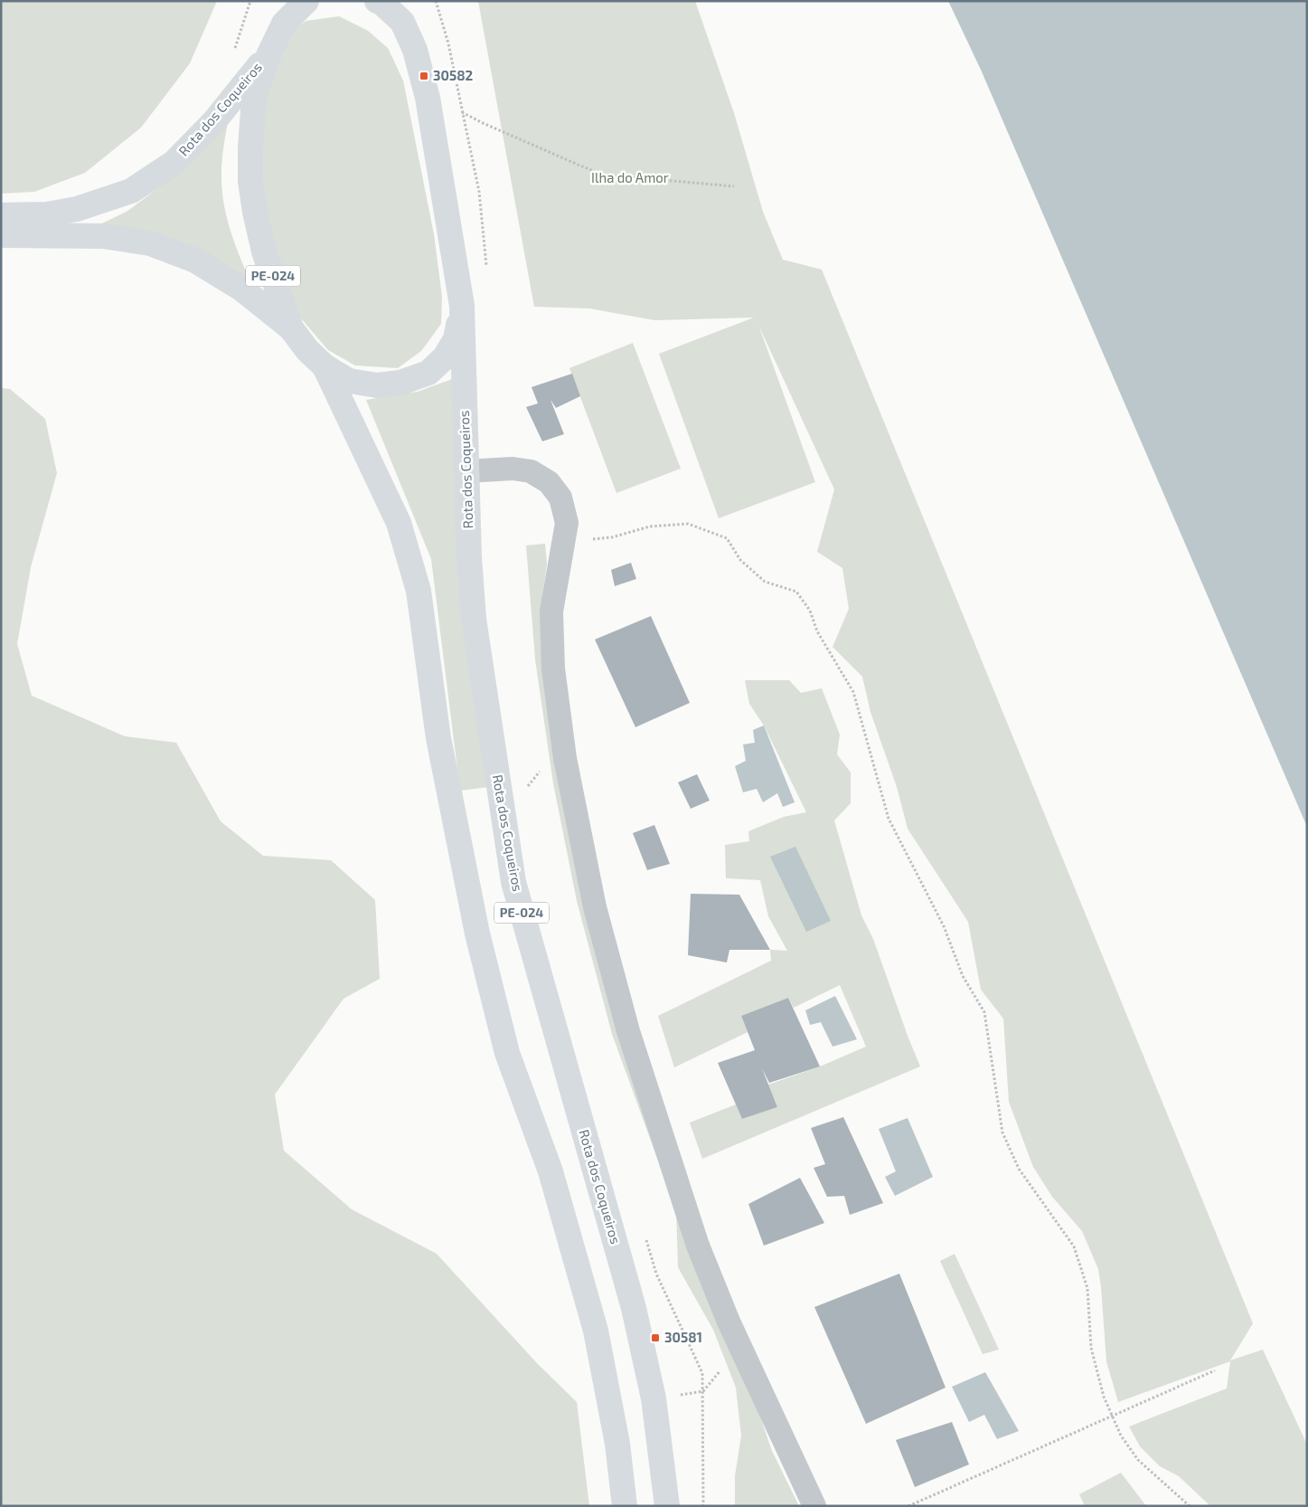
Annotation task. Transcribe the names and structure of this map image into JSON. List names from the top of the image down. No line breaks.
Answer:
{"streets":{"main road":["Rota dos Coqueiros","PE-024"]},"crossings":[["Rota dos Coqueiros","PE-024"]],"parks":["Ilha do Amor"],"places":{"transit":["30582","30581"]}}
